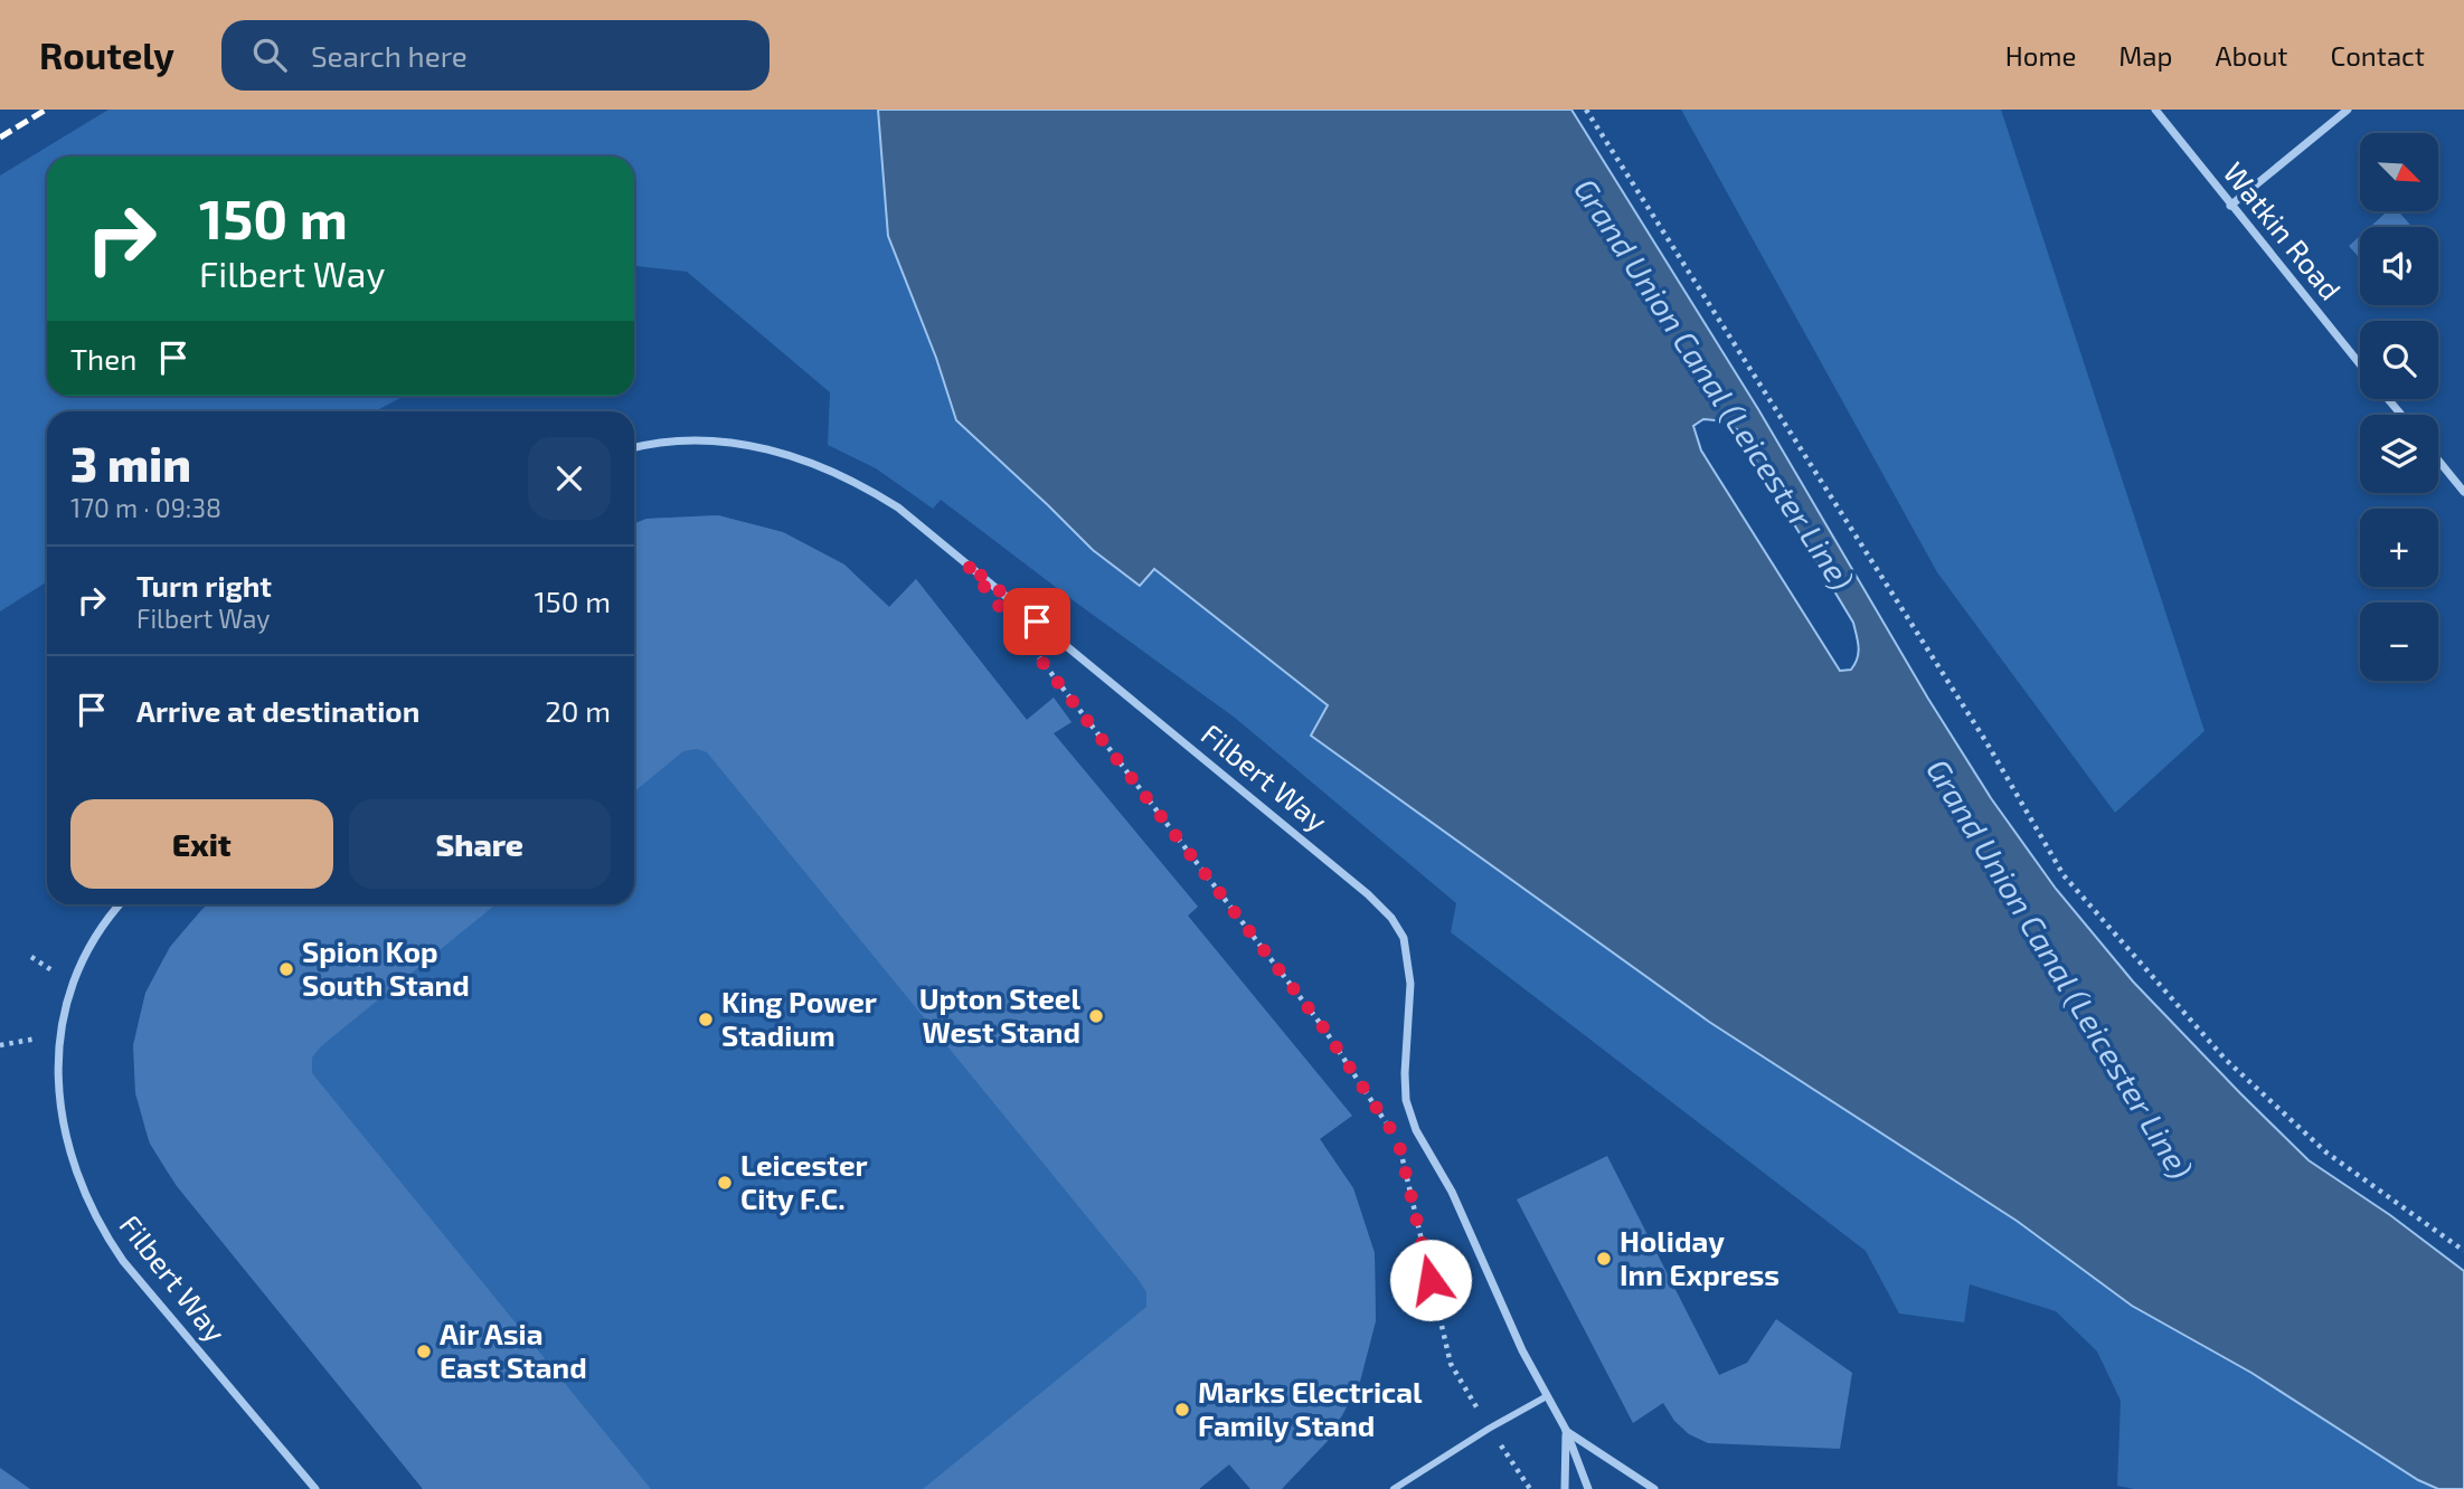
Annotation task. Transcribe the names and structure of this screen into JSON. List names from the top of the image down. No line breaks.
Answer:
{"streets":{"street":["Watkin Road","Filbert Way"]},"water":["Grand Union Canal (Leicester Line)"],"places":["Spion Kop South Stand","Upton Steel West Stand","King Power Stadium","Leicester City F.C.","Holiday Inn Express","Air Asia East Stand","Marks Electrical Family Stand"],"north":"bottom right","page":{"header":"Routely","search":"Search here","nav":["Home","Map","About","Contact"],"map_buttons":["+","−"],"turn":["150 m","Filbert Way"],"then":"Then","heading":["3 min","170 m · 09:38"],"list":[{"name":"Turn right","note":"Filbert Way","value":"150 m"},{"name":"Arrive at destination","value":"20 m"}],"buttons":["Exit","Share"]}}
